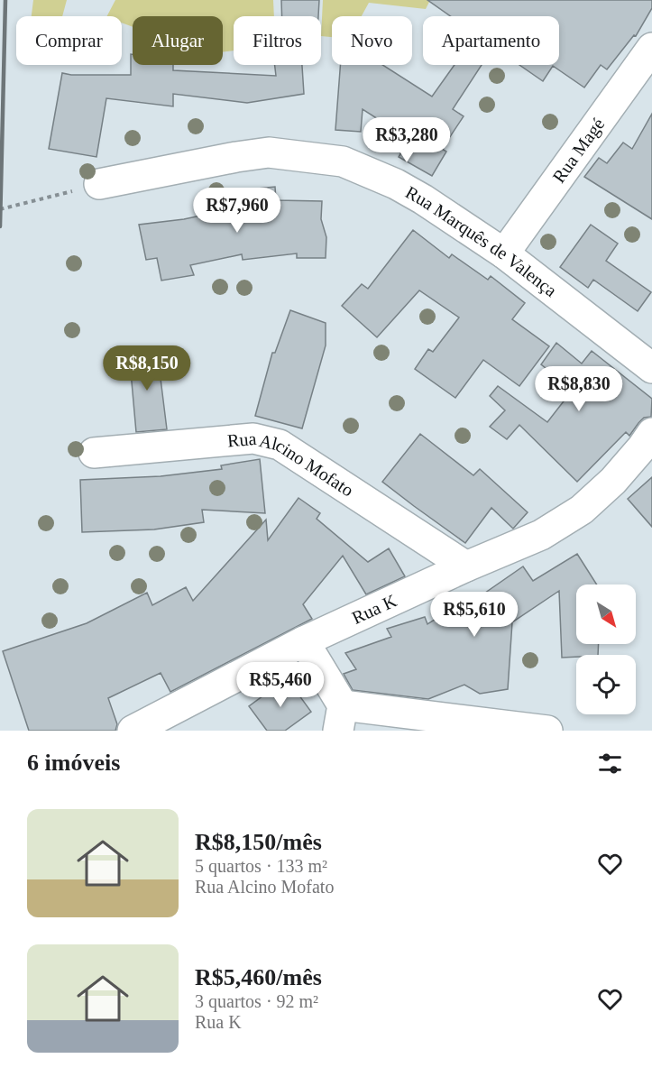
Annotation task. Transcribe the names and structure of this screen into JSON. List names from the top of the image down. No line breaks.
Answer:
{"streets":{"street":["Rua Magé","Rua Marquês de Valença","Rua Alcino Mofato","Rua K"]},"crossings":[["Rua Magé","Rua Marquês de Valença"],["Rua Alcino Mofato","Rua K"]],"north":"bottom right","page":{"chip":["Comprar","Alugar","Filtros","Novo","Apartamento"],"price":["R$3,280","R$7,960","R$8,150","R$8,830","R$5,610","R$5,460"],"heading":"6 imóveis","list":[{"name":"R$8,150/mês","note":"5 quartos · 133 m² · Rua Alcino Mofato"},{"name":"R$5,460/mês","note":"3 quartos · 92 m² · Rua K"}]}}
